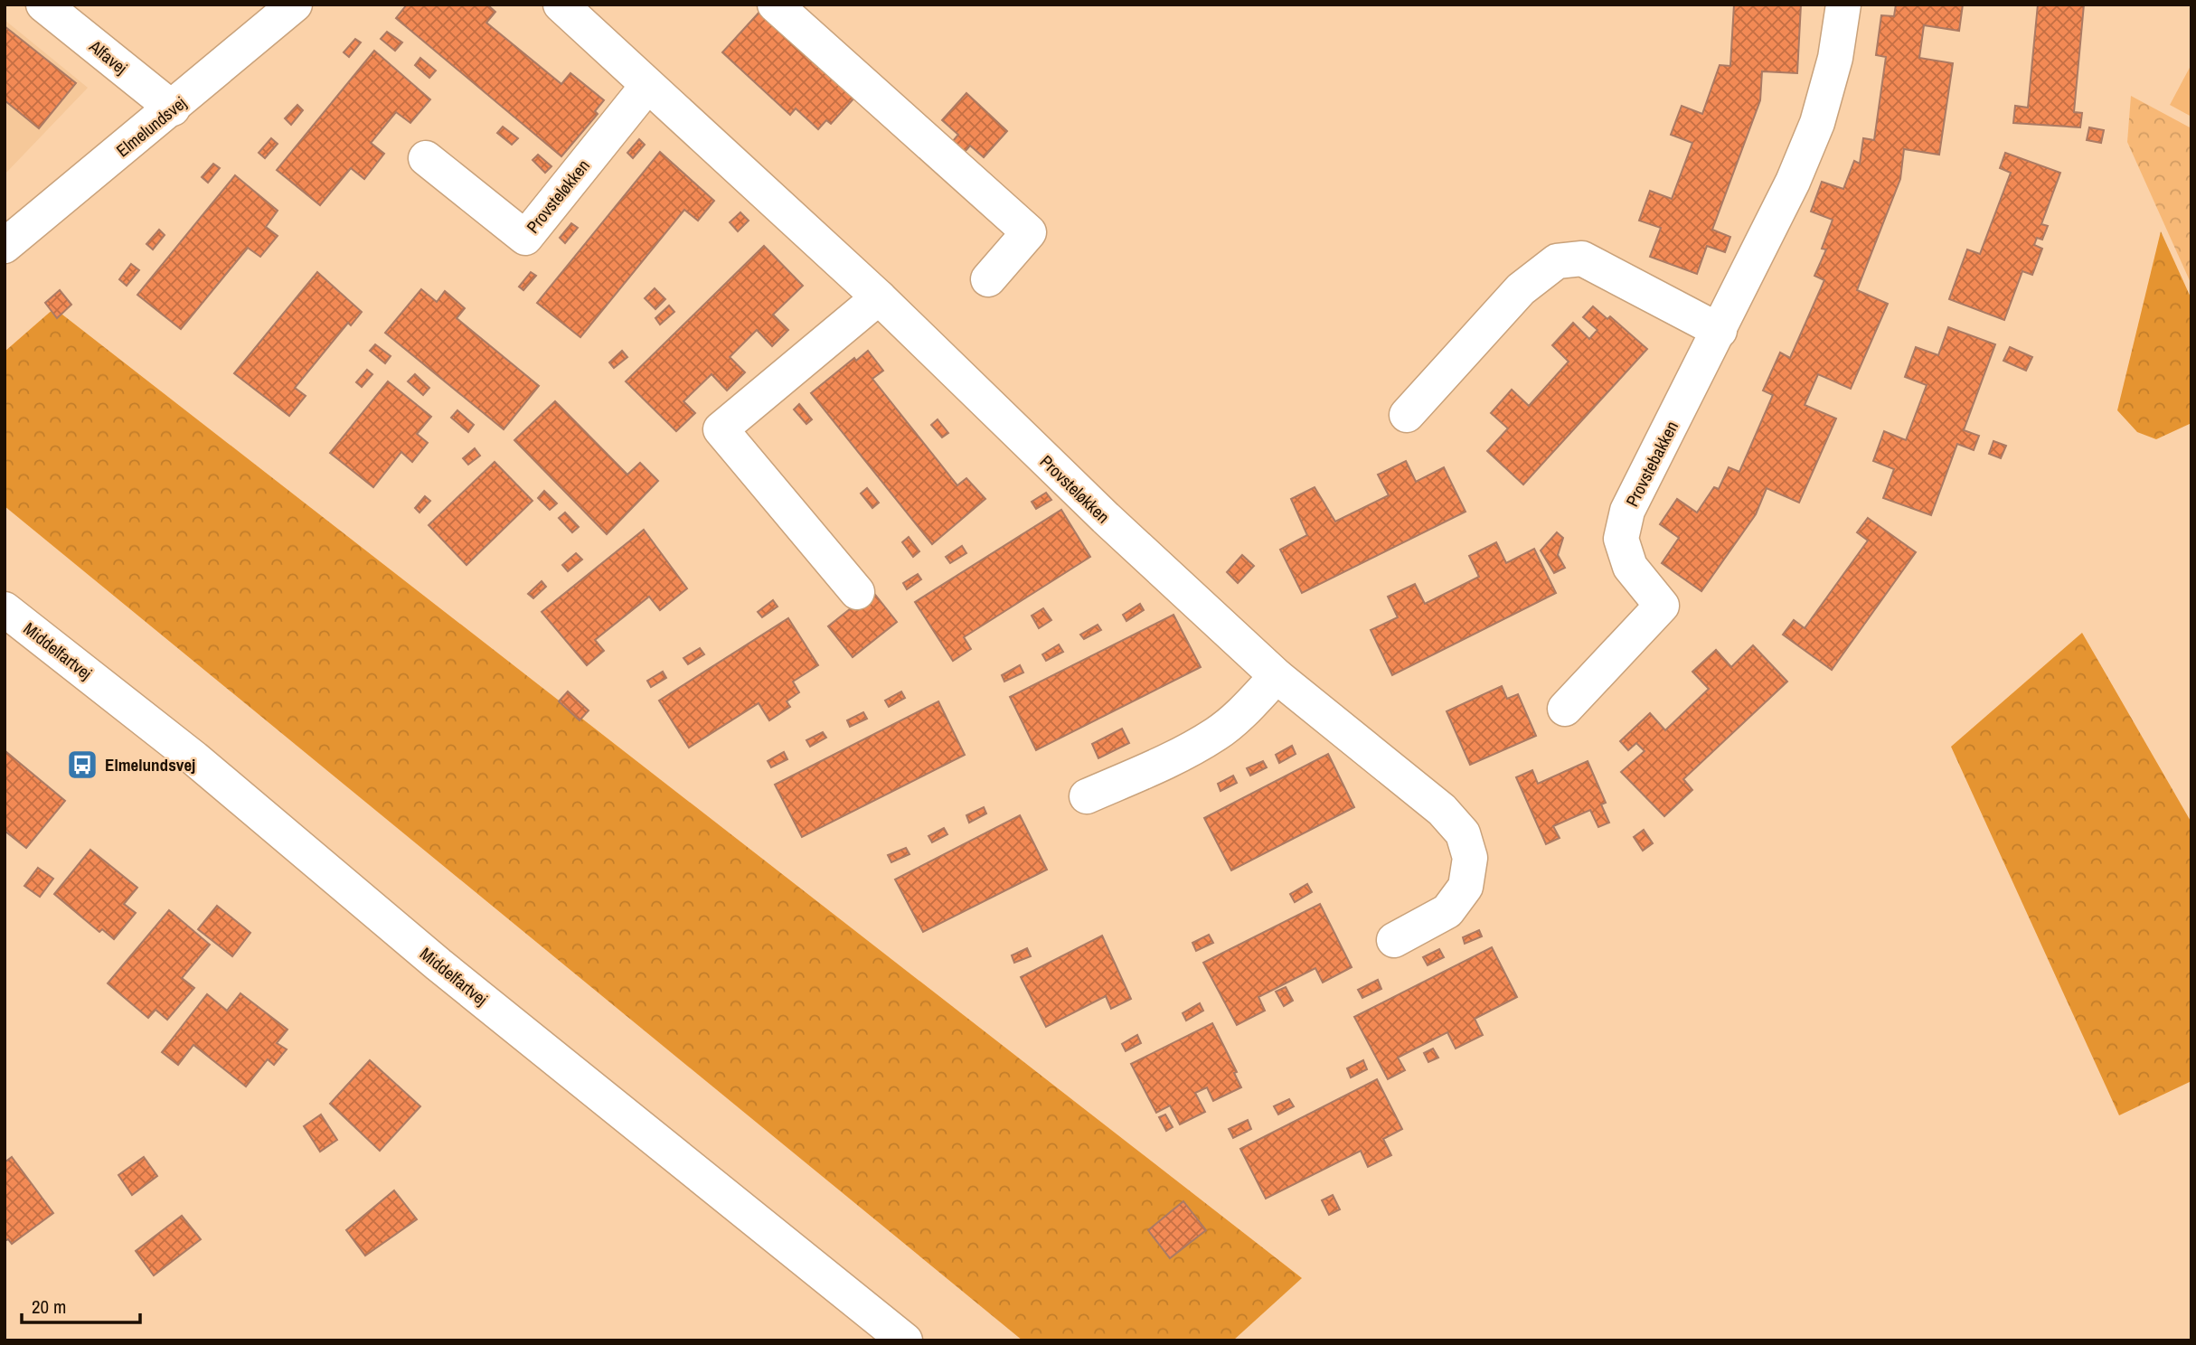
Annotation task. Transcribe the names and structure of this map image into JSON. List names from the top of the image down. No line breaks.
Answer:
{"streets":{"street":["Alfavej","Elmelundsvej","Provsteløkken","Provstebakken","Middelfartvej"]},"crossings":[["Alfavej","Elmelundsvej"]],"places":{"bus stop":["Elmelundsvej"]},"scale_bar":"20 m"}
